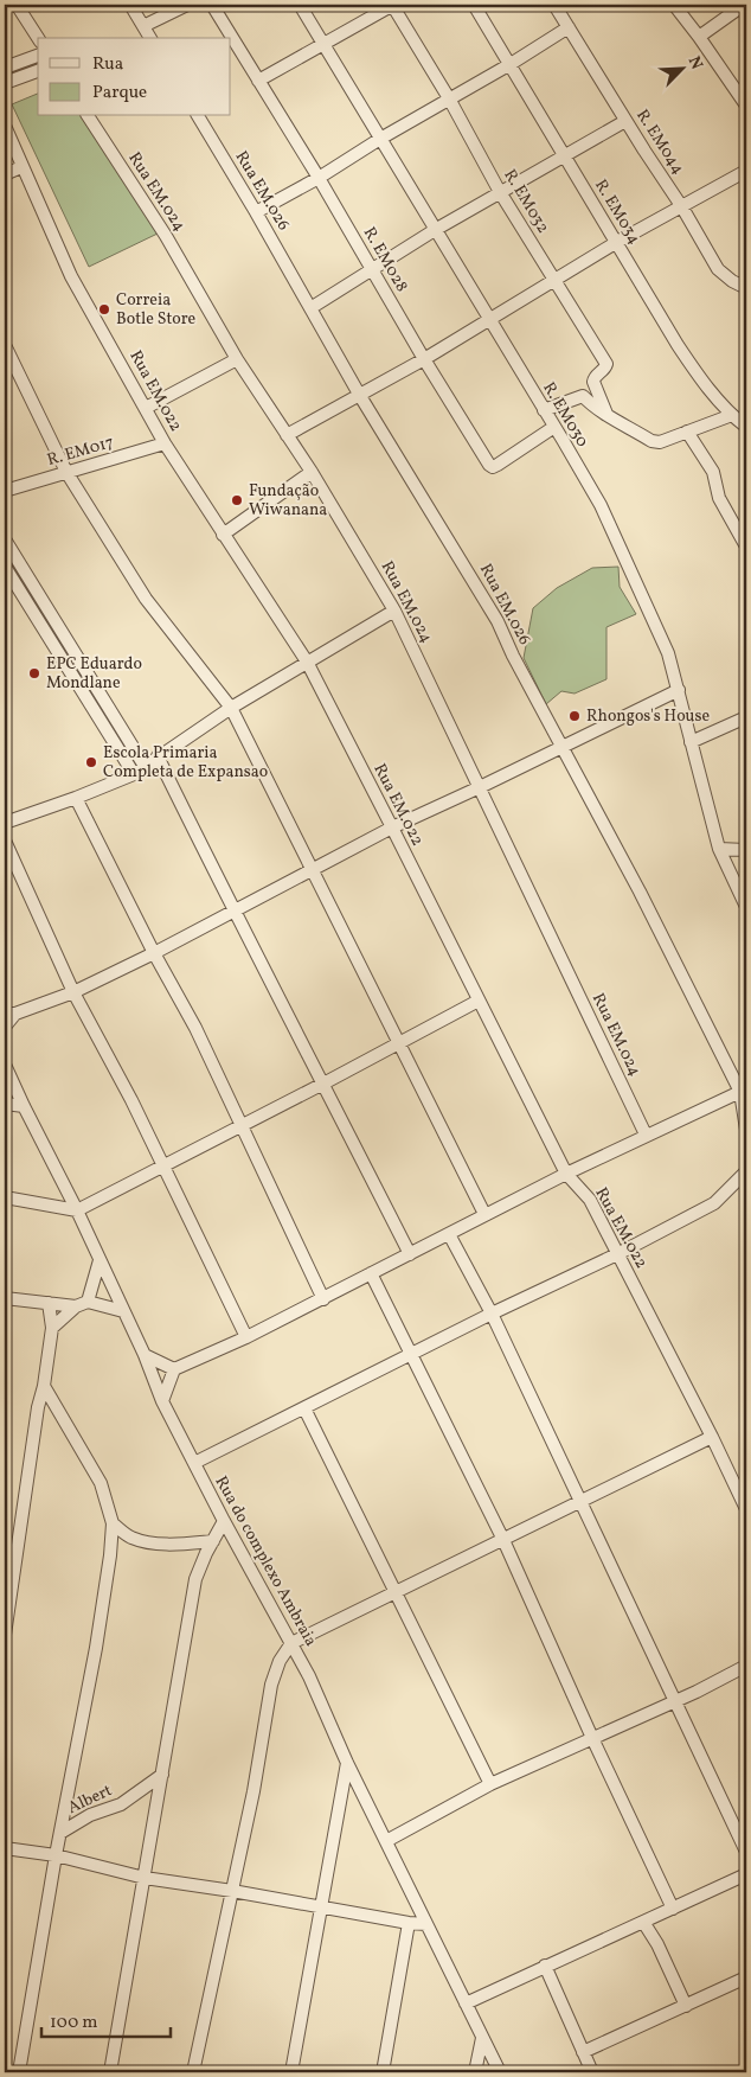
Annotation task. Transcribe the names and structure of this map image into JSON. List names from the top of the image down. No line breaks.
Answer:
{"streets":{"street":["R. EM044","Rua EM.026","Rua EM.024","R. EM032","R. EM034","R. EM028","Rua EM.022","R. EM030","R. EM017","Rua do complexo Ambraia","Albert"]},"crossings":[["R. EM028","R. EM030"],["Rua EM.022","R. EM017"]],"places":["Correia Botle Store","Fundação Wiwanana","EPC Eduardo Mondlane","Rhongos's House","Escola Primaria Completa de Expansao"],"legend":["Rua","Parque"],"scale_bar":"100 m","north":"top right"}
